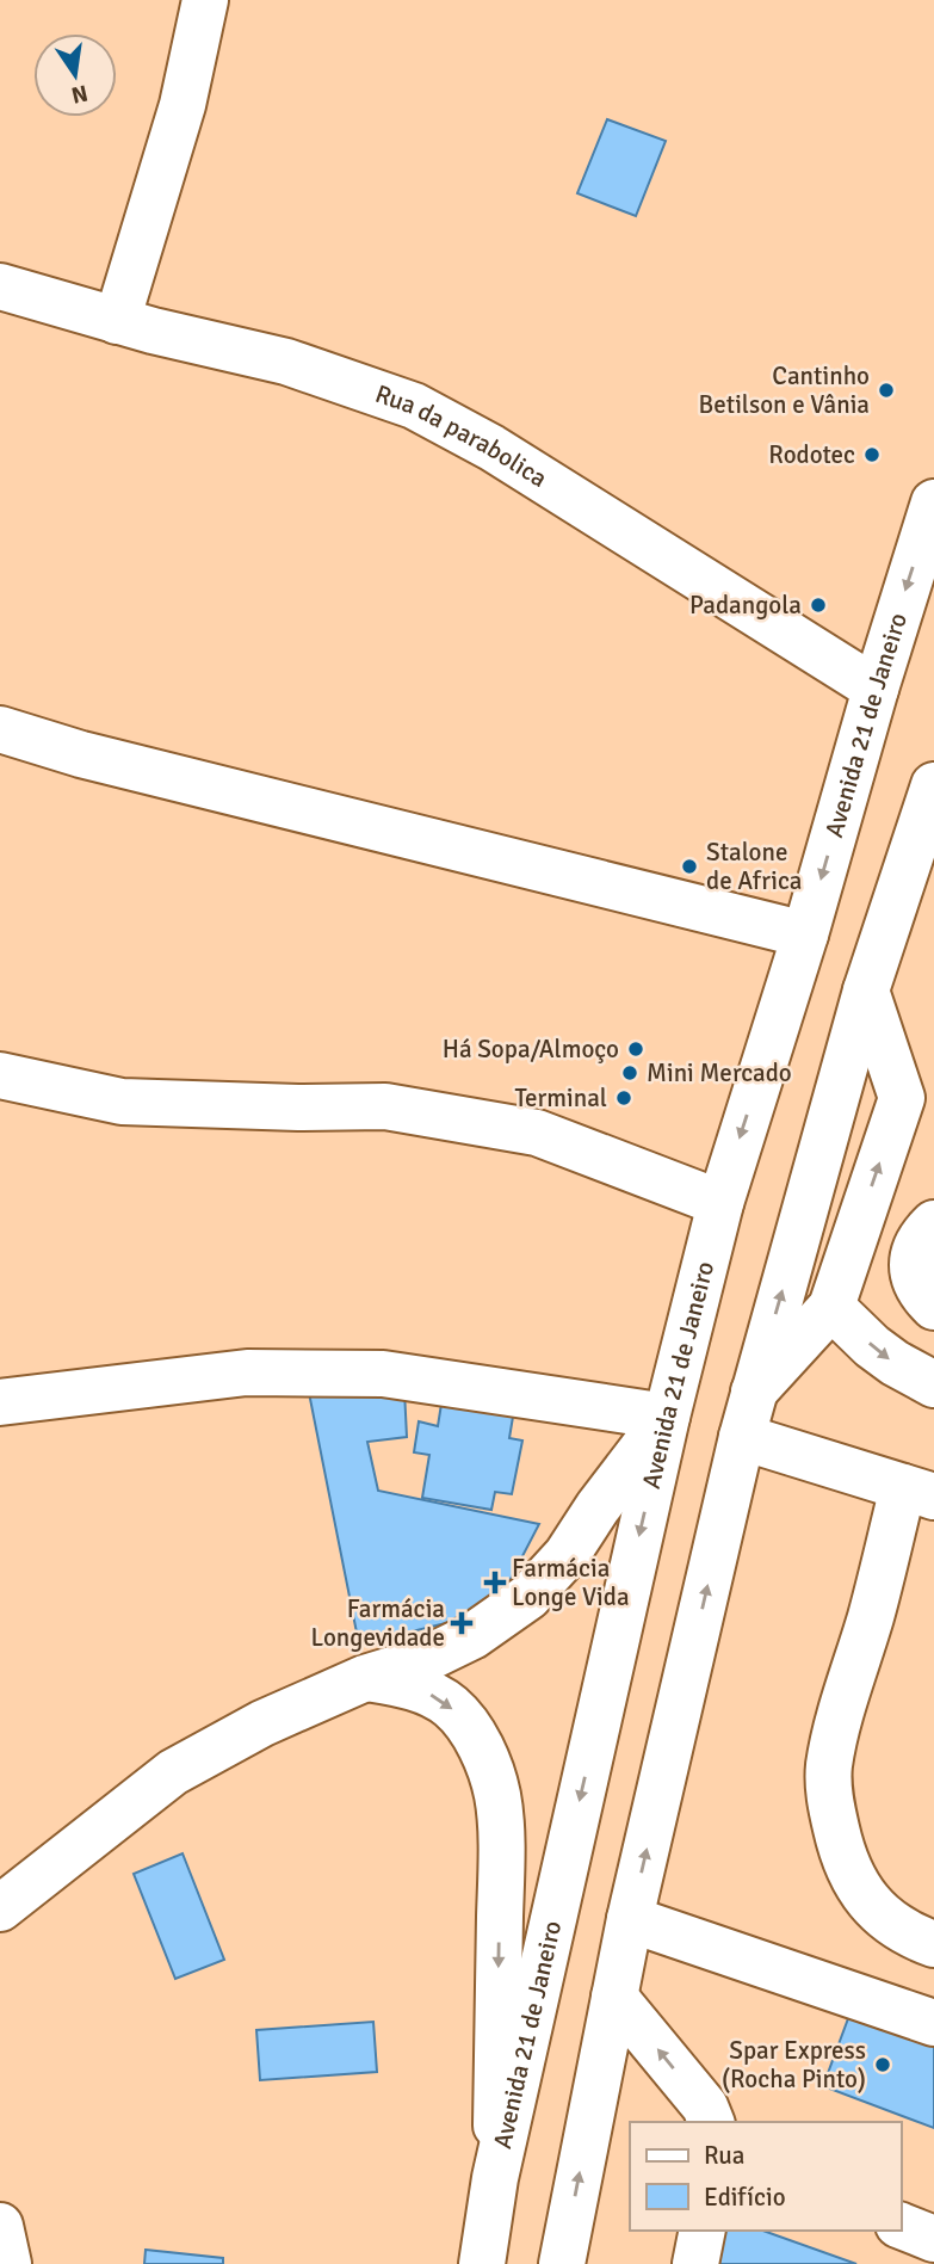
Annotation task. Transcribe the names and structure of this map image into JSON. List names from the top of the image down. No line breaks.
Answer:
{"streets":{"street":["Rua da parabolica","Avenida 21 de Janeiro"]},"crossings":[["Rua da parabolica","Avenida 21 de Janeiro"]],"places":{"other":["Cantinho Betilson e Vânia","Rodotec","Padangola","Stalone de Africa","Há Sopa/Almoço","Mini Mercado","Terminal","Spar Express (Rocha Pinto)"],"health":["Farmácia Longe Vida","Farmácia Longevidade"]},"legend":["Rua","Edifício"],"north":"bottom"}
